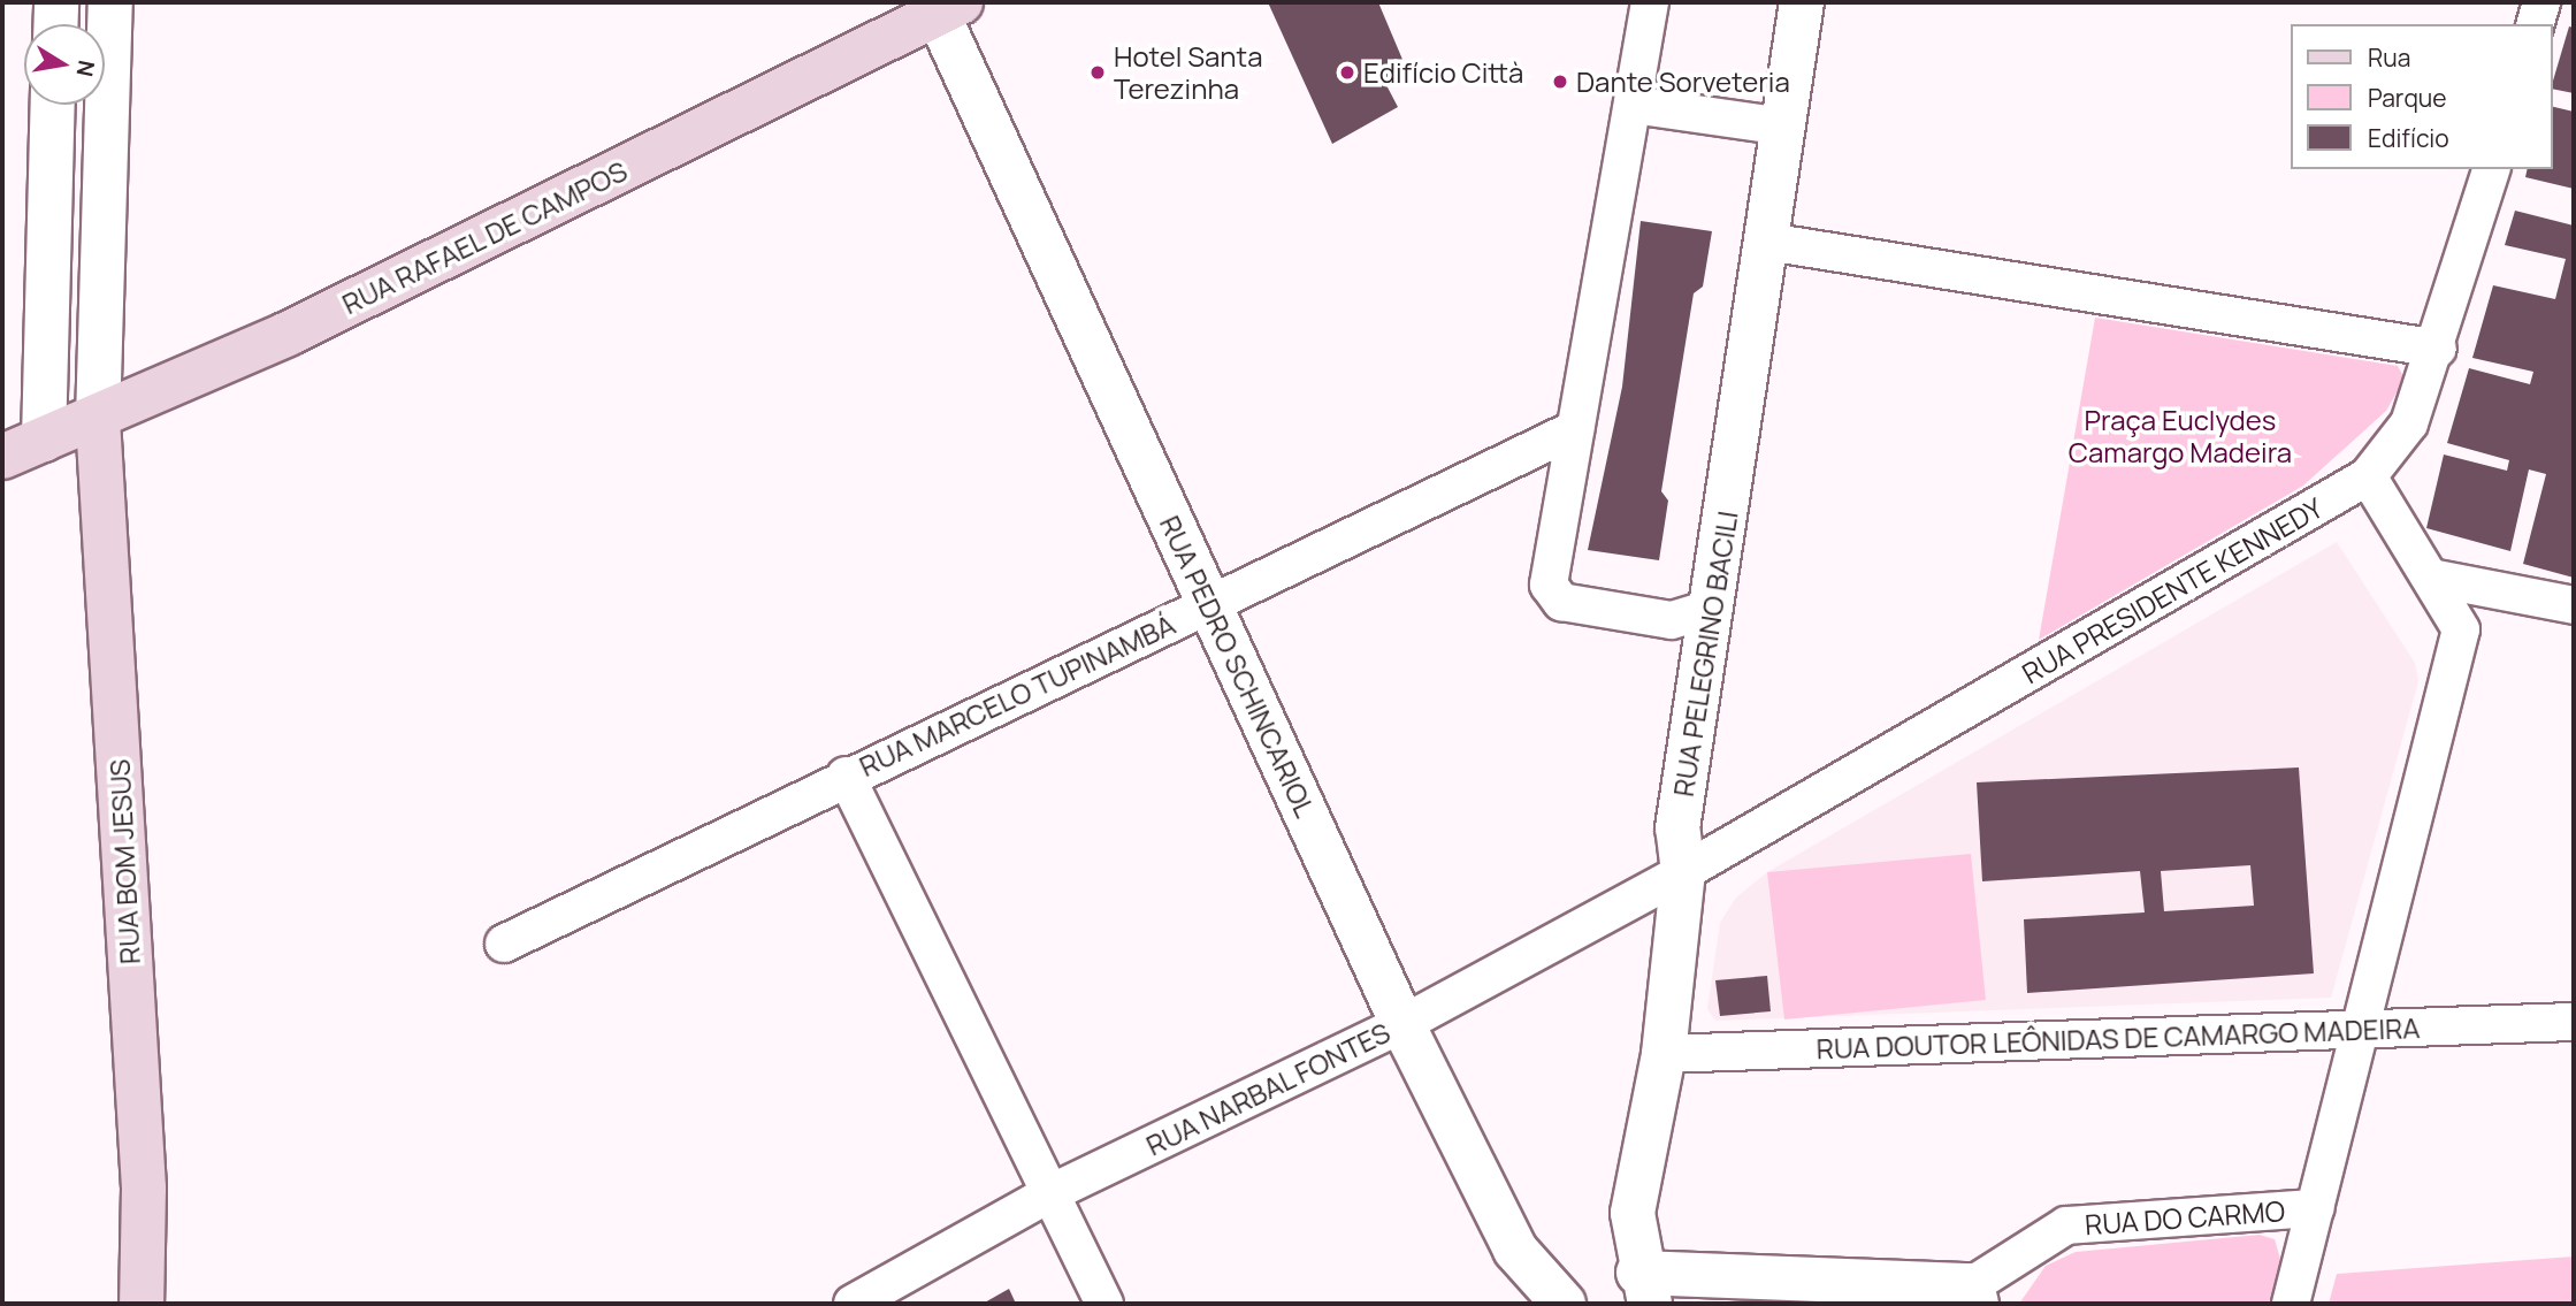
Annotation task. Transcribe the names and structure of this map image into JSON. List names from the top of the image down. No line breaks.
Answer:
{"streets":{"main road":["RUA RAFAEL DE CAMPOS","RUA BOM JESUS"],"street":["RUA PRESIDENTE KENNEDY","RUA PELEGRINO BACILI","RUA PEDRO SCHINCARIOL","RUA MARCELO TUPINAMBÁ","RUA DOUTOR LEÔNIDAS DE CAMARGO MADEIRA","RUA NARBAL FONTES","RUA DO CARMO"]},"crossings":[["RUA RAFAEL DE CAMPOS","RUA PEDRO SCHINCARIOL"],["RUA RAFAEL DE CAMPOS","RUA BOM JESUS"],["RUA PRESIDENTE KENNEDY","RUA PELEGRINO BACILI"],["RUA PRESIDENTE KENNEDY","RUA NARBAL FONTES"],["RUA PELEGRINO BACILI","RUA DOUTOR LEÔNIDAS DE CAMARGO MADEIRA"],["RUA PELEGRINO BACILI","RUA NARBAL FONTES"],["RUA PELEGRINO BACILI","RUA DO CARMO"],["RUA PEDRO SCHINCARIOL","RUA MARCELO TUPINAMBÁ"],["RUA PEDRO SCHINCARIOL","RUA NARBAL FONTES"]],"parks":["Praça Euclydes Camargo Madeira"],"places":["Hotel Santa Terezinha","Edifício Città","Dante Sorveteria"],"legend":["Rua","Parque","Edifício"],"north":"right"}
